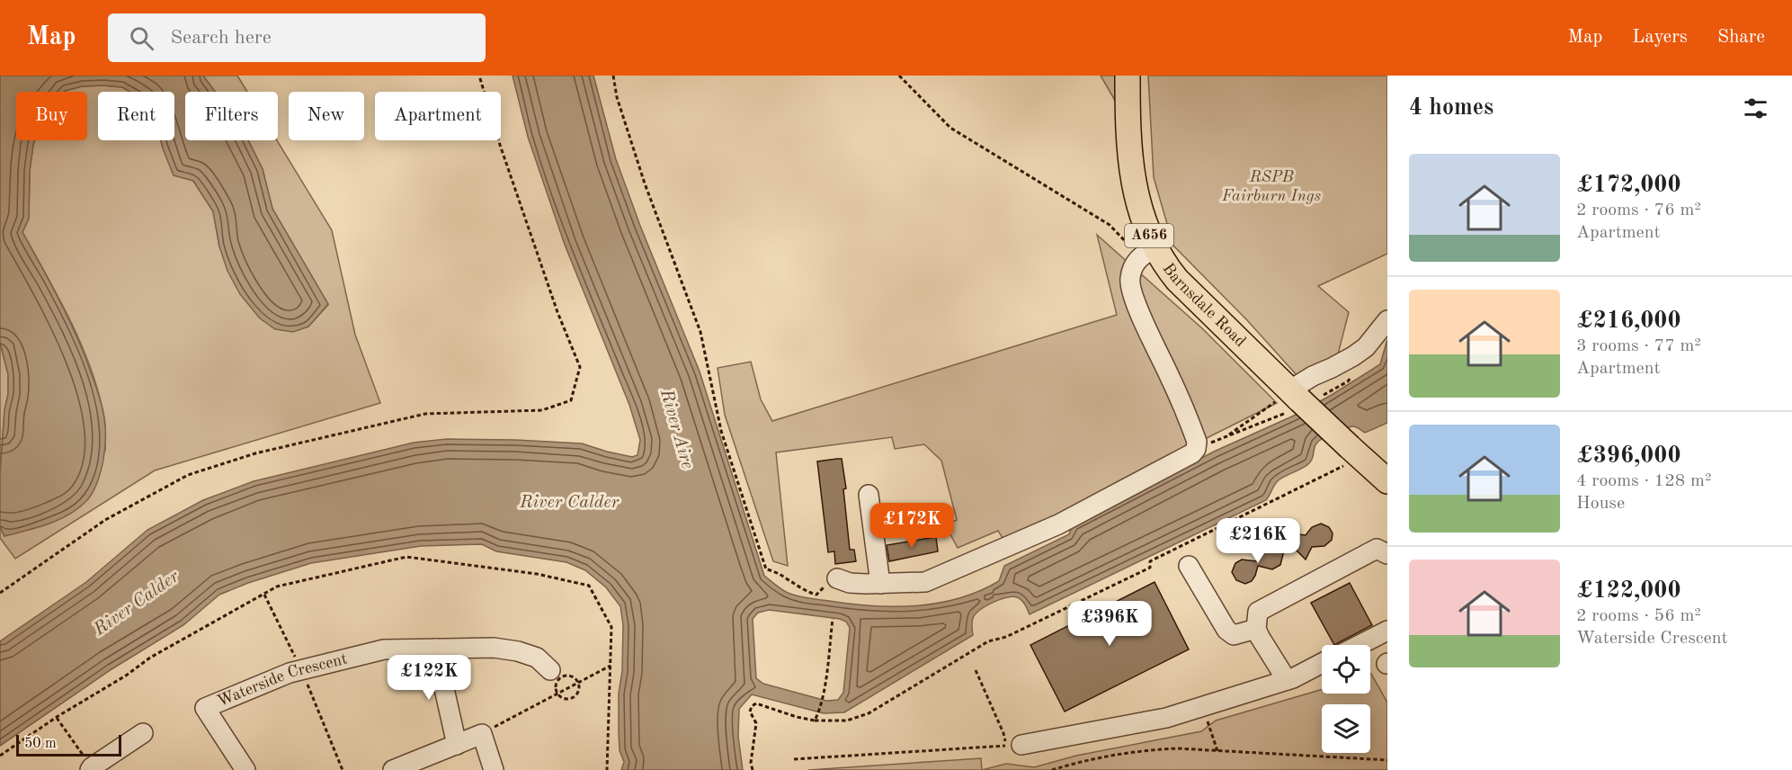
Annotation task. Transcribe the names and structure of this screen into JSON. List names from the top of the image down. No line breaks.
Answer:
{"streets":{"main road":["A656","Barnsdale Road"],"street":["Waterside Crescent"]},"water":["River Aire","River Calder"],"parks":["RSPB Fairburn Ings"],"scale_bar":"50 m","page":{"header":"Map","search":"Search here","nav":["Map","Layers","Share"],"heading":"4 homes","chip":["Buy","Rent","Filters","New","Apartment"],"list":[{"name":"£172,000","note":"2 rooms · 76 m² · Apartment"},{"name":"£216,000","note":"3 rooms · 77 m² · Apartment"},{"name":"£396,000","note":"4 rooms · 128 m² · House"},{"name":"£122,000","note":"2 rooms · 56 m² · Waterside Crescent"}],"price":["£172K","£216K","£396K","£122K"],"scale":"50 m"}}
